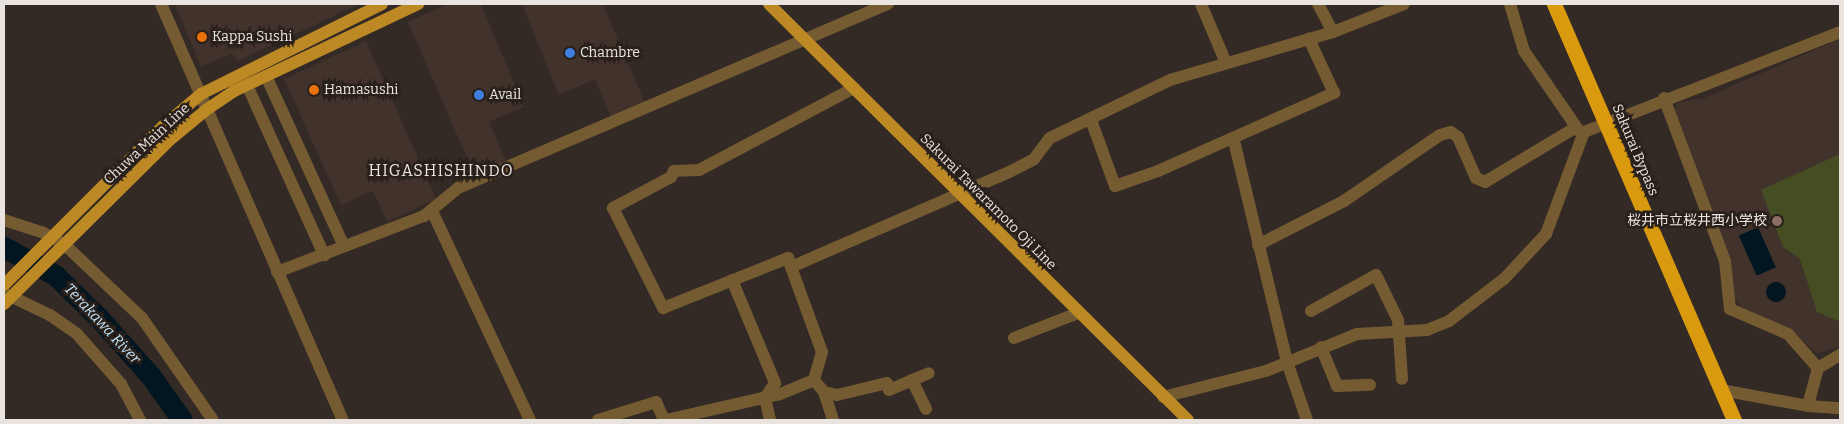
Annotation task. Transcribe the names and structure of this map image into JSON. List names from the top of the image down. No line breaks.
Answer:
{"streets":{"highway":["Sakurai Bypass"],"main road":["Chuwa Main Line","Sakurai Tawaramoto Oji Line"]},"districts":["HIGASHISHINDO"],"water":["Terakawa River"],"places":["Kappa Sushi","Chambre","Hamasushi","Avail","桜井市立桜井西小学校"]}
